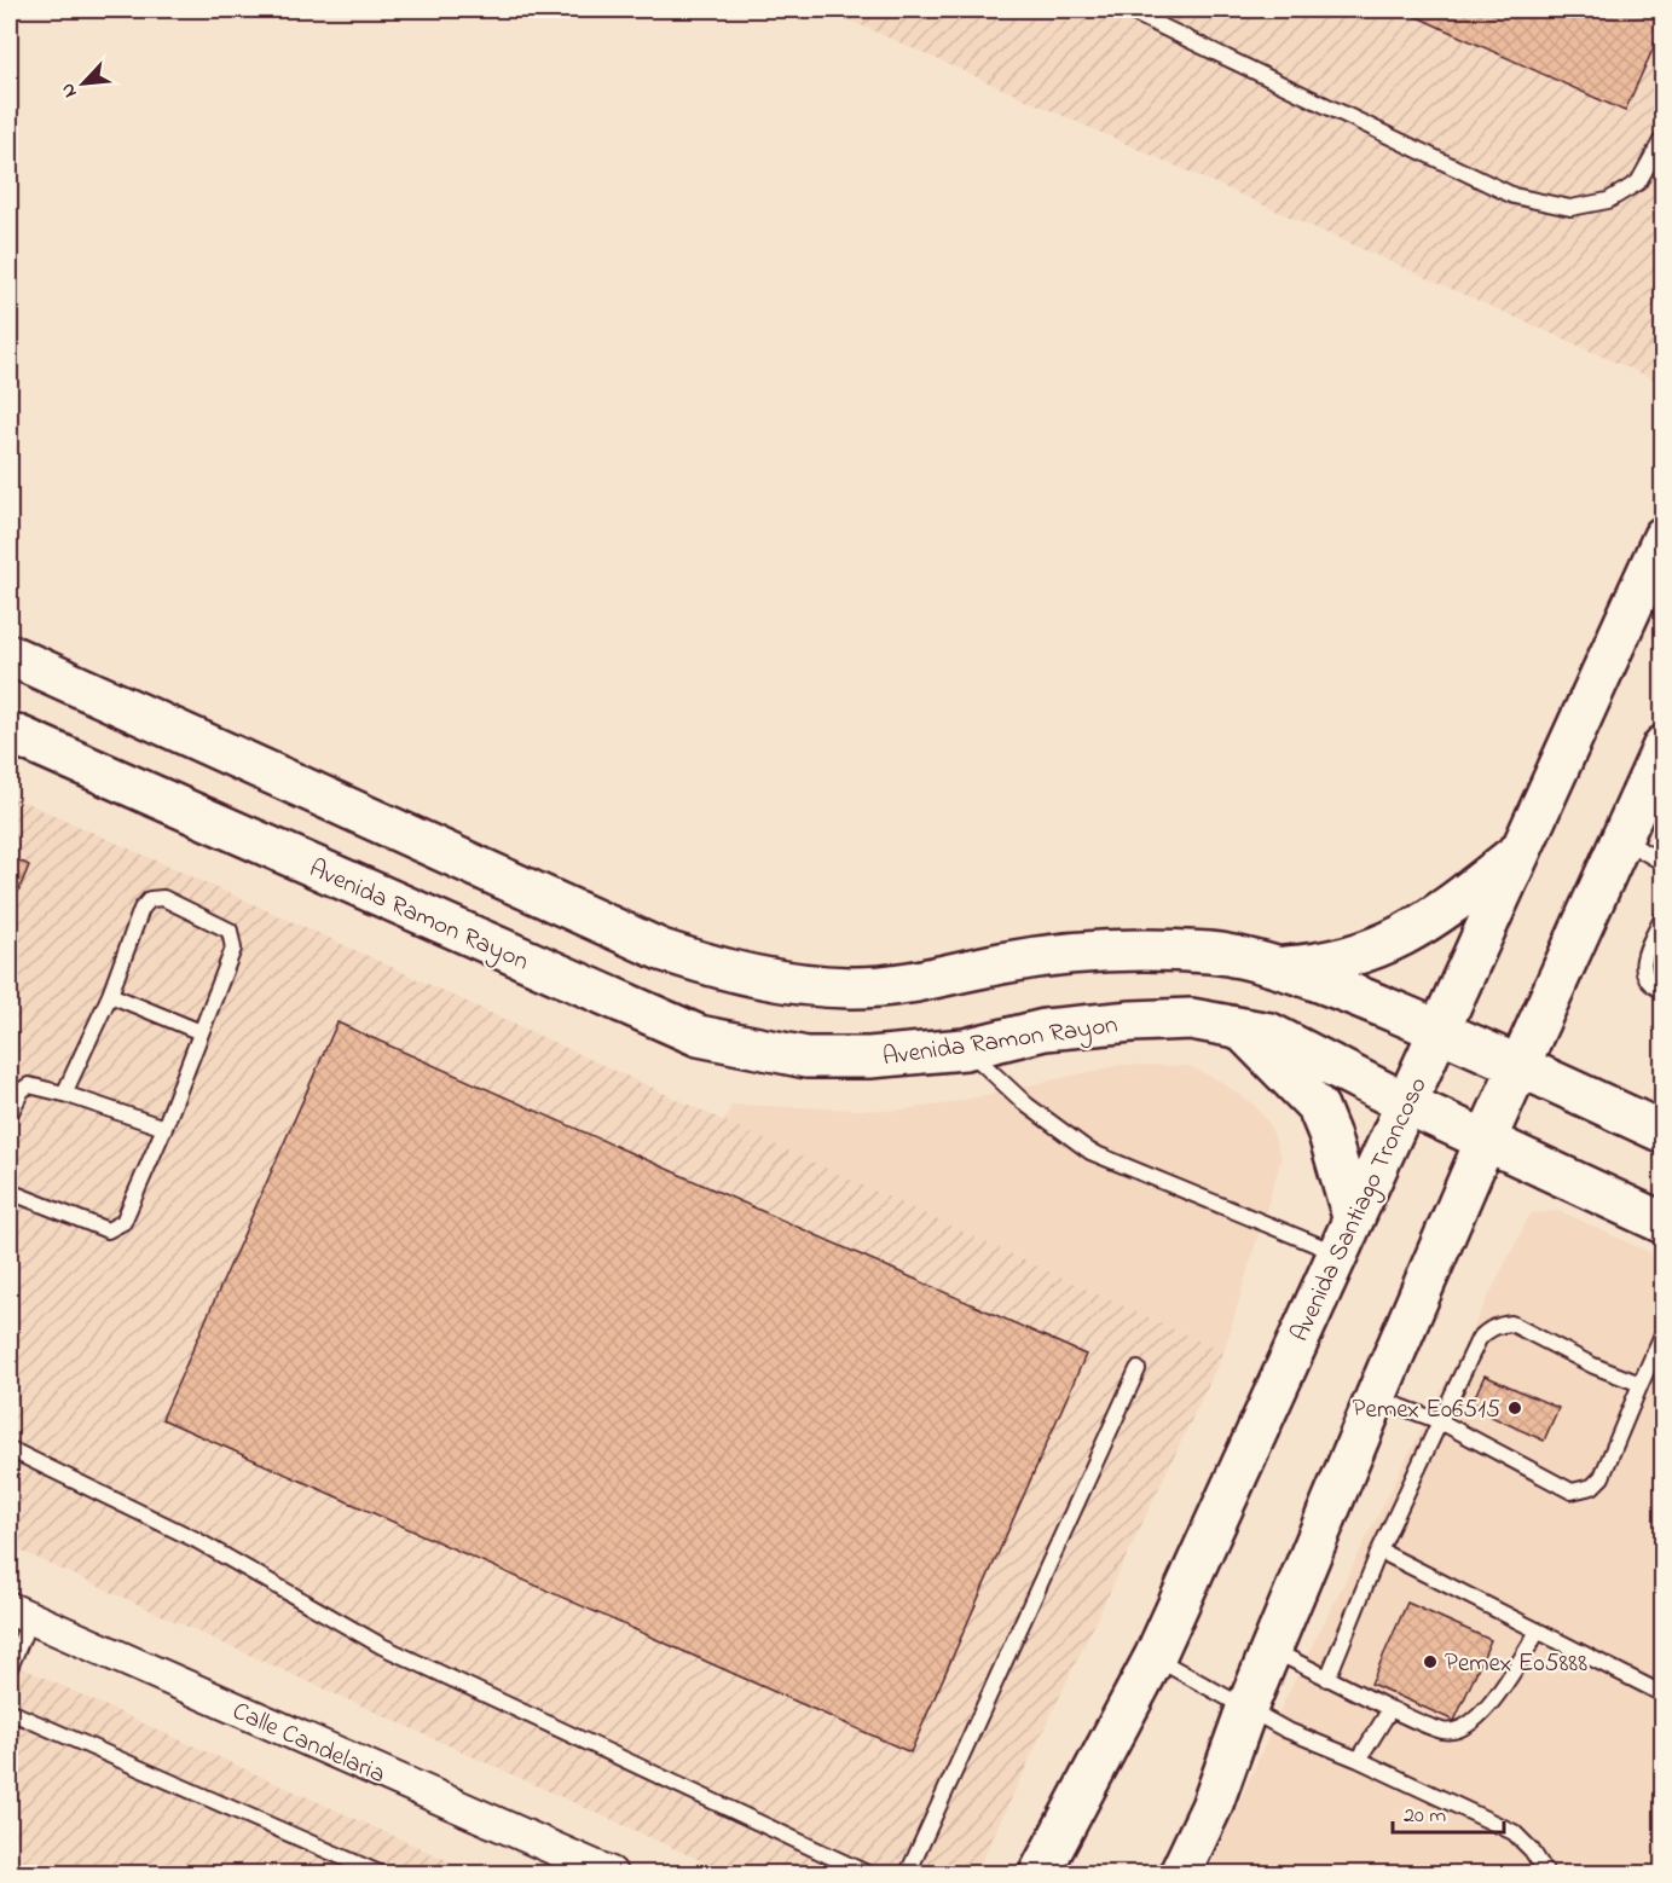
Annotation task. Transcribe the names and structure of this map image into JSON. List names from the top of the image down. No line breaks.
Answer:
{"streets":{"main road":["Avenida Ramon Rayon","Avenida Santiago Troncoso"],"street":["Calle Candelaria"]},"crossings":[["Avenida Ramon Rayon","Avenida Santiago Troncoso"]],"places":["Pemex E06515","Pemex E05888"],"scale_bar":"20 m","north":"bottom left"}
